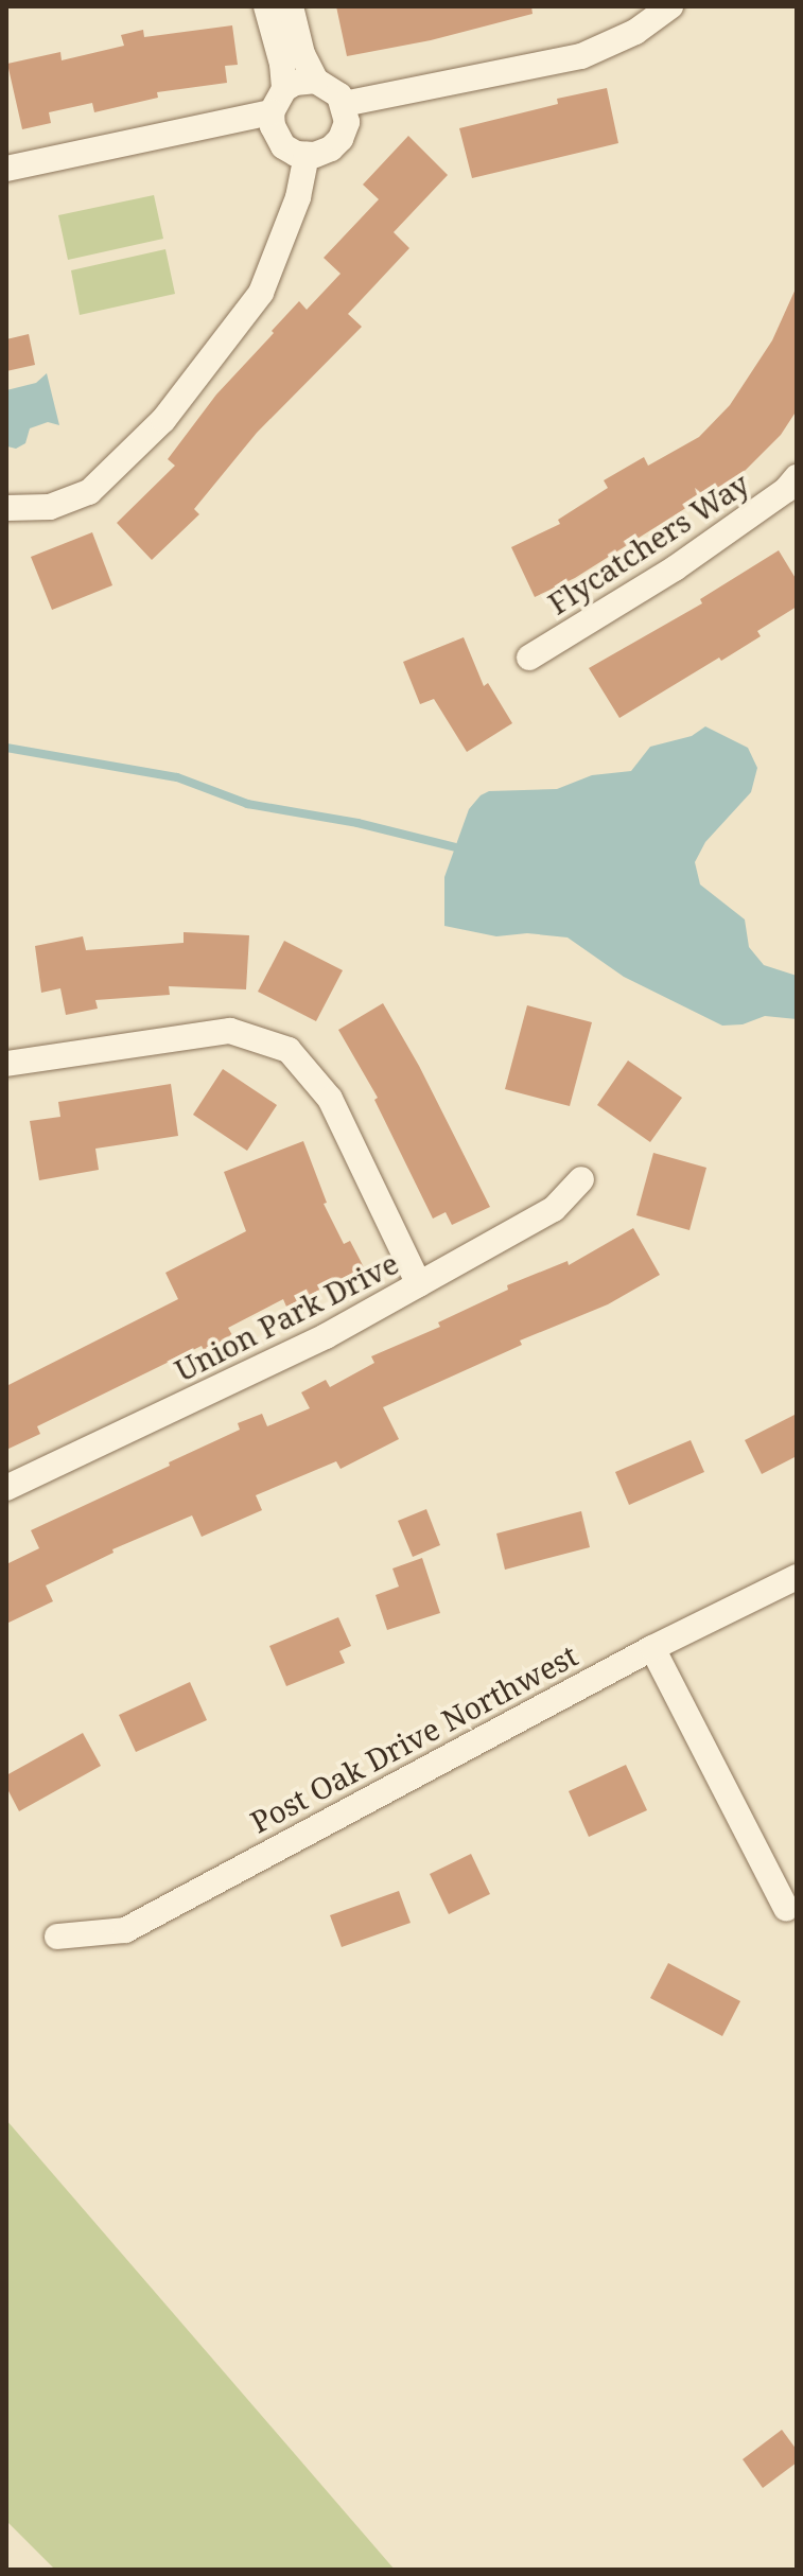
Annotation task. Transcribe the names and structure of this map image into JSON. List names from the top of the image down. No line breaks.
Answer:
{"streets":{"street":["Flycatchers Way","Union Park Drive","Post Oak Drive Northwest"]}}
